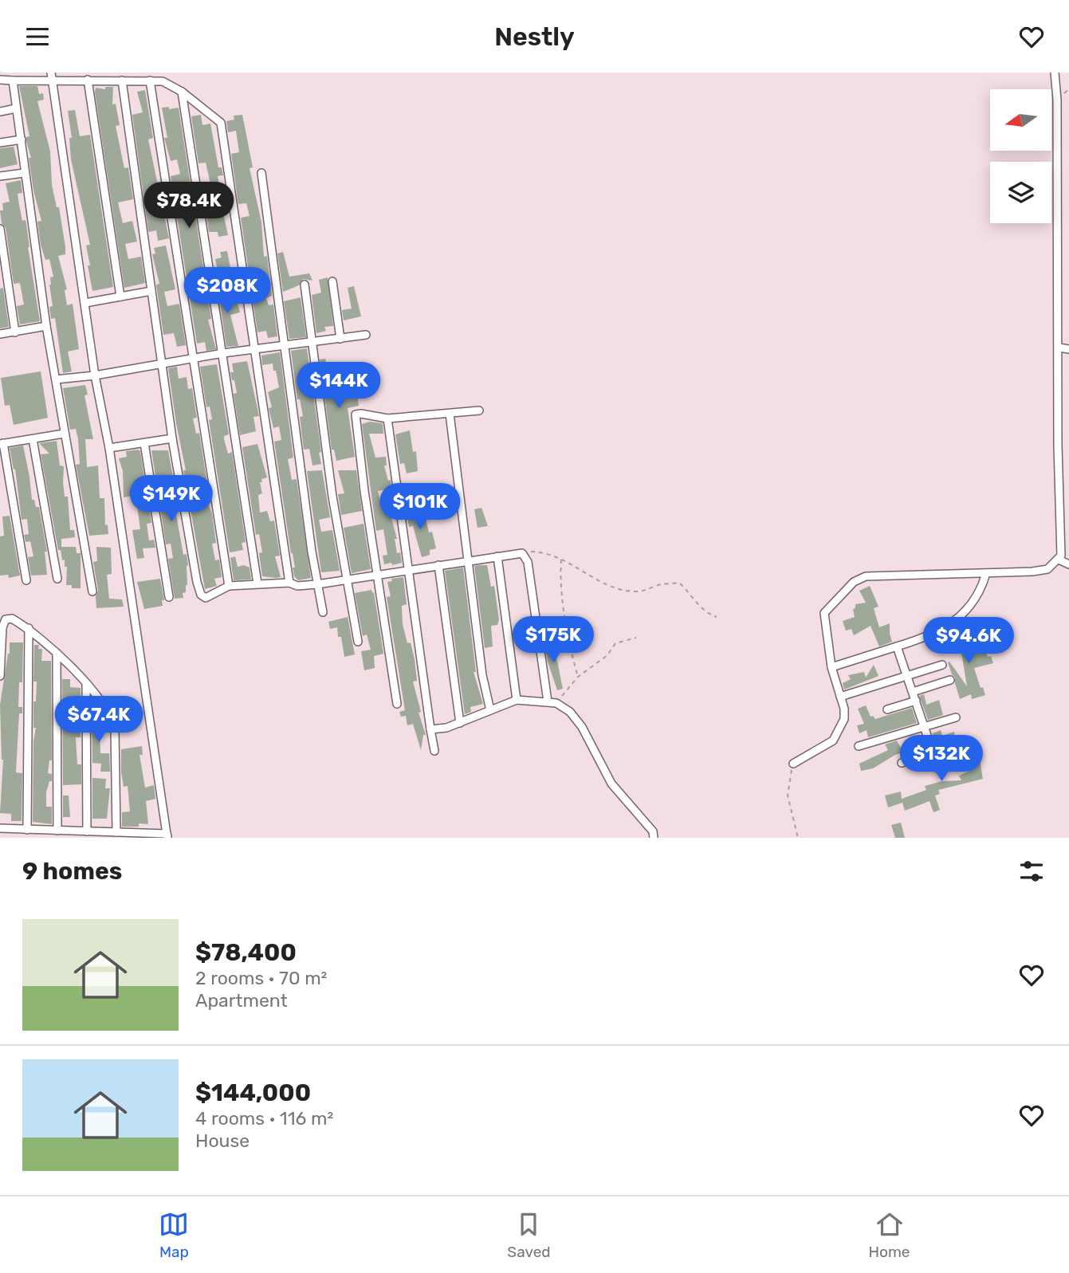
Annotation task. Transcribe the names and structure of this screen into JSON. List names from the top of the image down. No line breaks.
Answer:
{"north":"left","page":{"header":"Nestly","price":["$78.4K","$208K","$144K","$149K","$101K","$175K","$94.6K","$67.4K","$132K"],"heading":"9 homes","list":[{"name":"$78,400","note":"2 rooms · 70 m² · Apartment"},{"name":"$144,000","note":"4 rooms · 116 m² · House"}],"tabs":["Map","Saved","Home"]}}
